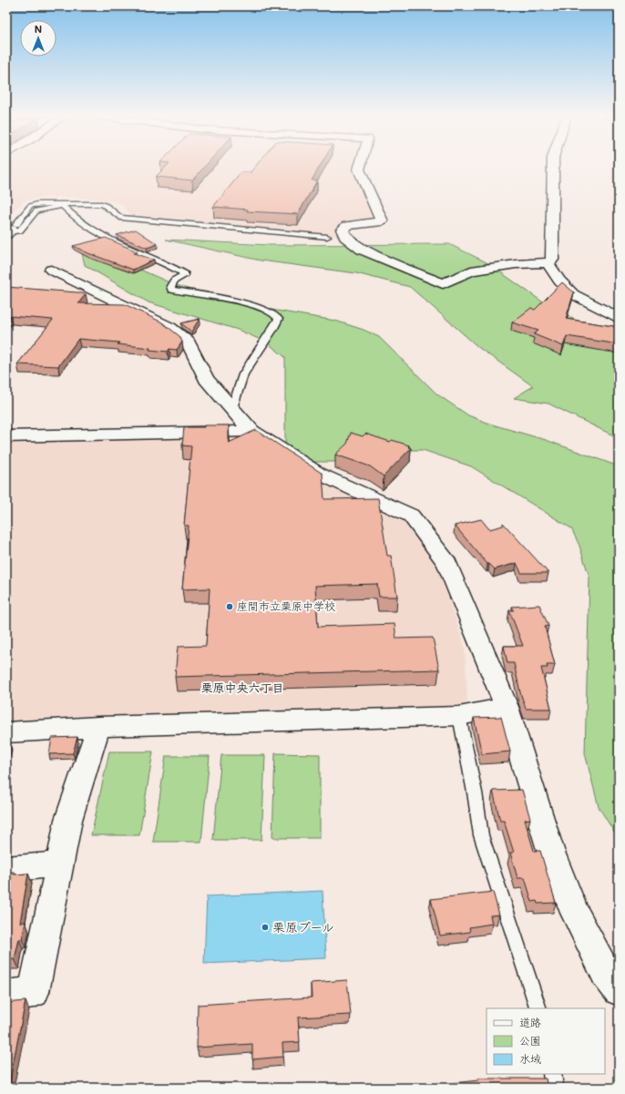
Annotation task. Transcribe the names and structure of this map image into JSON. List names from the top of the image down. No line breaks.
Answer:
{"districts":["栗原中央六丁目"],"places":["座間市立栗原中学校","栗原プール"],"legend":["道路","公園","水域"],"north":"top"}
